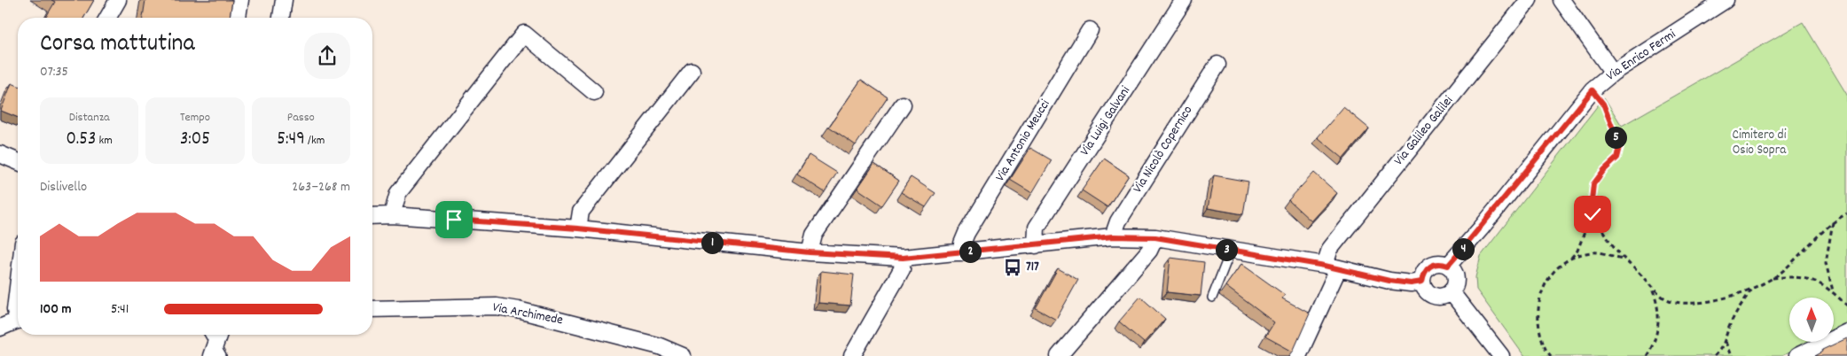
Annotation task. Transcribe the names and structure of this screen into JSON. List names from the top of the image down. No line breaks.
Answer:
{"streets":{"street":["Via Enrico Fermi","Via Luigi Galvani","Via Galileo Galilei","Via Antonio Meucci","Via Nicolò Copernico","Via Archimede"]},"parks":["Cimitero di Osio Sopra"],"places":{"bus stop":["717"]},"north":"top","page":{"heading":["Corsa mattutina","07:35"],"stats":[["Distanza","0.53 km"],["Tempo","3:05"],["Passo","5:49 /km"]],"pins":["5","1","4","3","2"],"chart":["Dislivello","263–268 m"],"list":[{"name":"100 m","note":"5:41"}]}}
